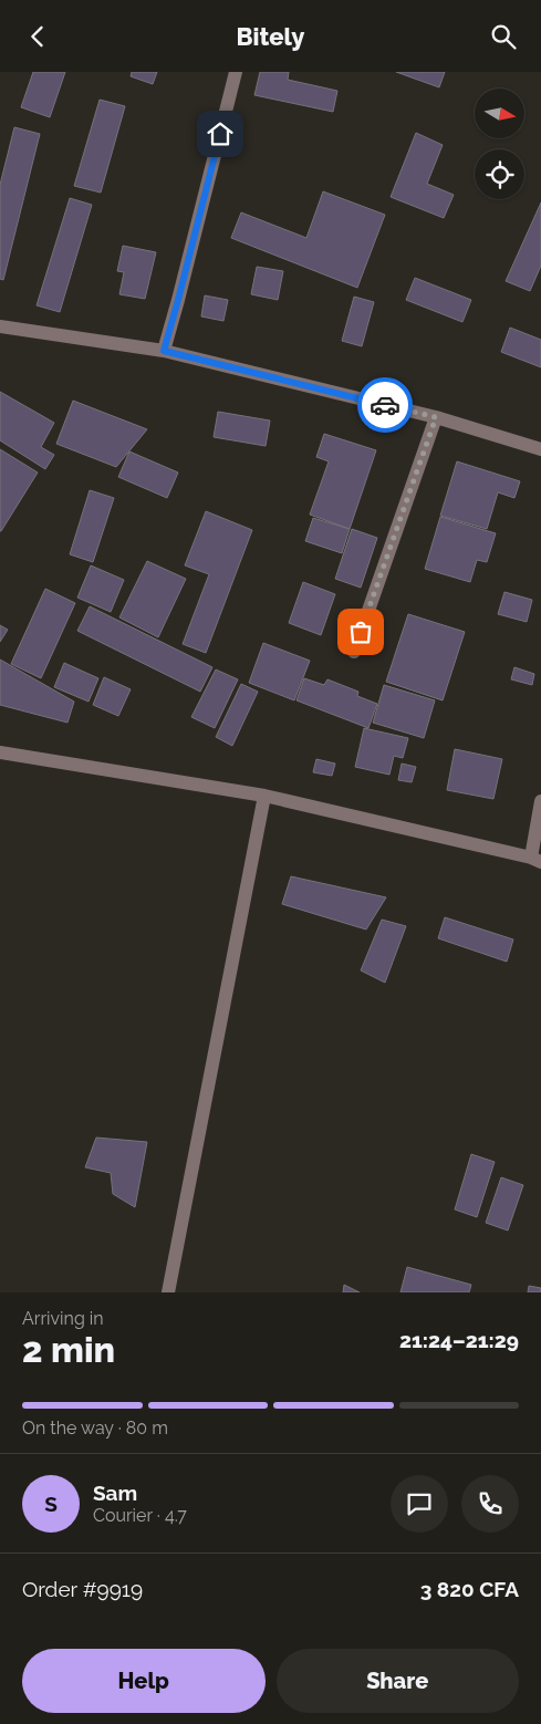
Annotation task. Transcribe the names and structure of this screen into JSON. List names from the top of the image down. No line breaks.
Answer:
{"north":"right","page":{"header":"Bitely","heading":["2 min","Arriving in","21:24–21:29"],"panel":["Sam","Courier · 4.7","Order #9919","3 820 CFA"],"bar":"On the way · 80 m","round":"S","buttons":["Help","Share"]}}
